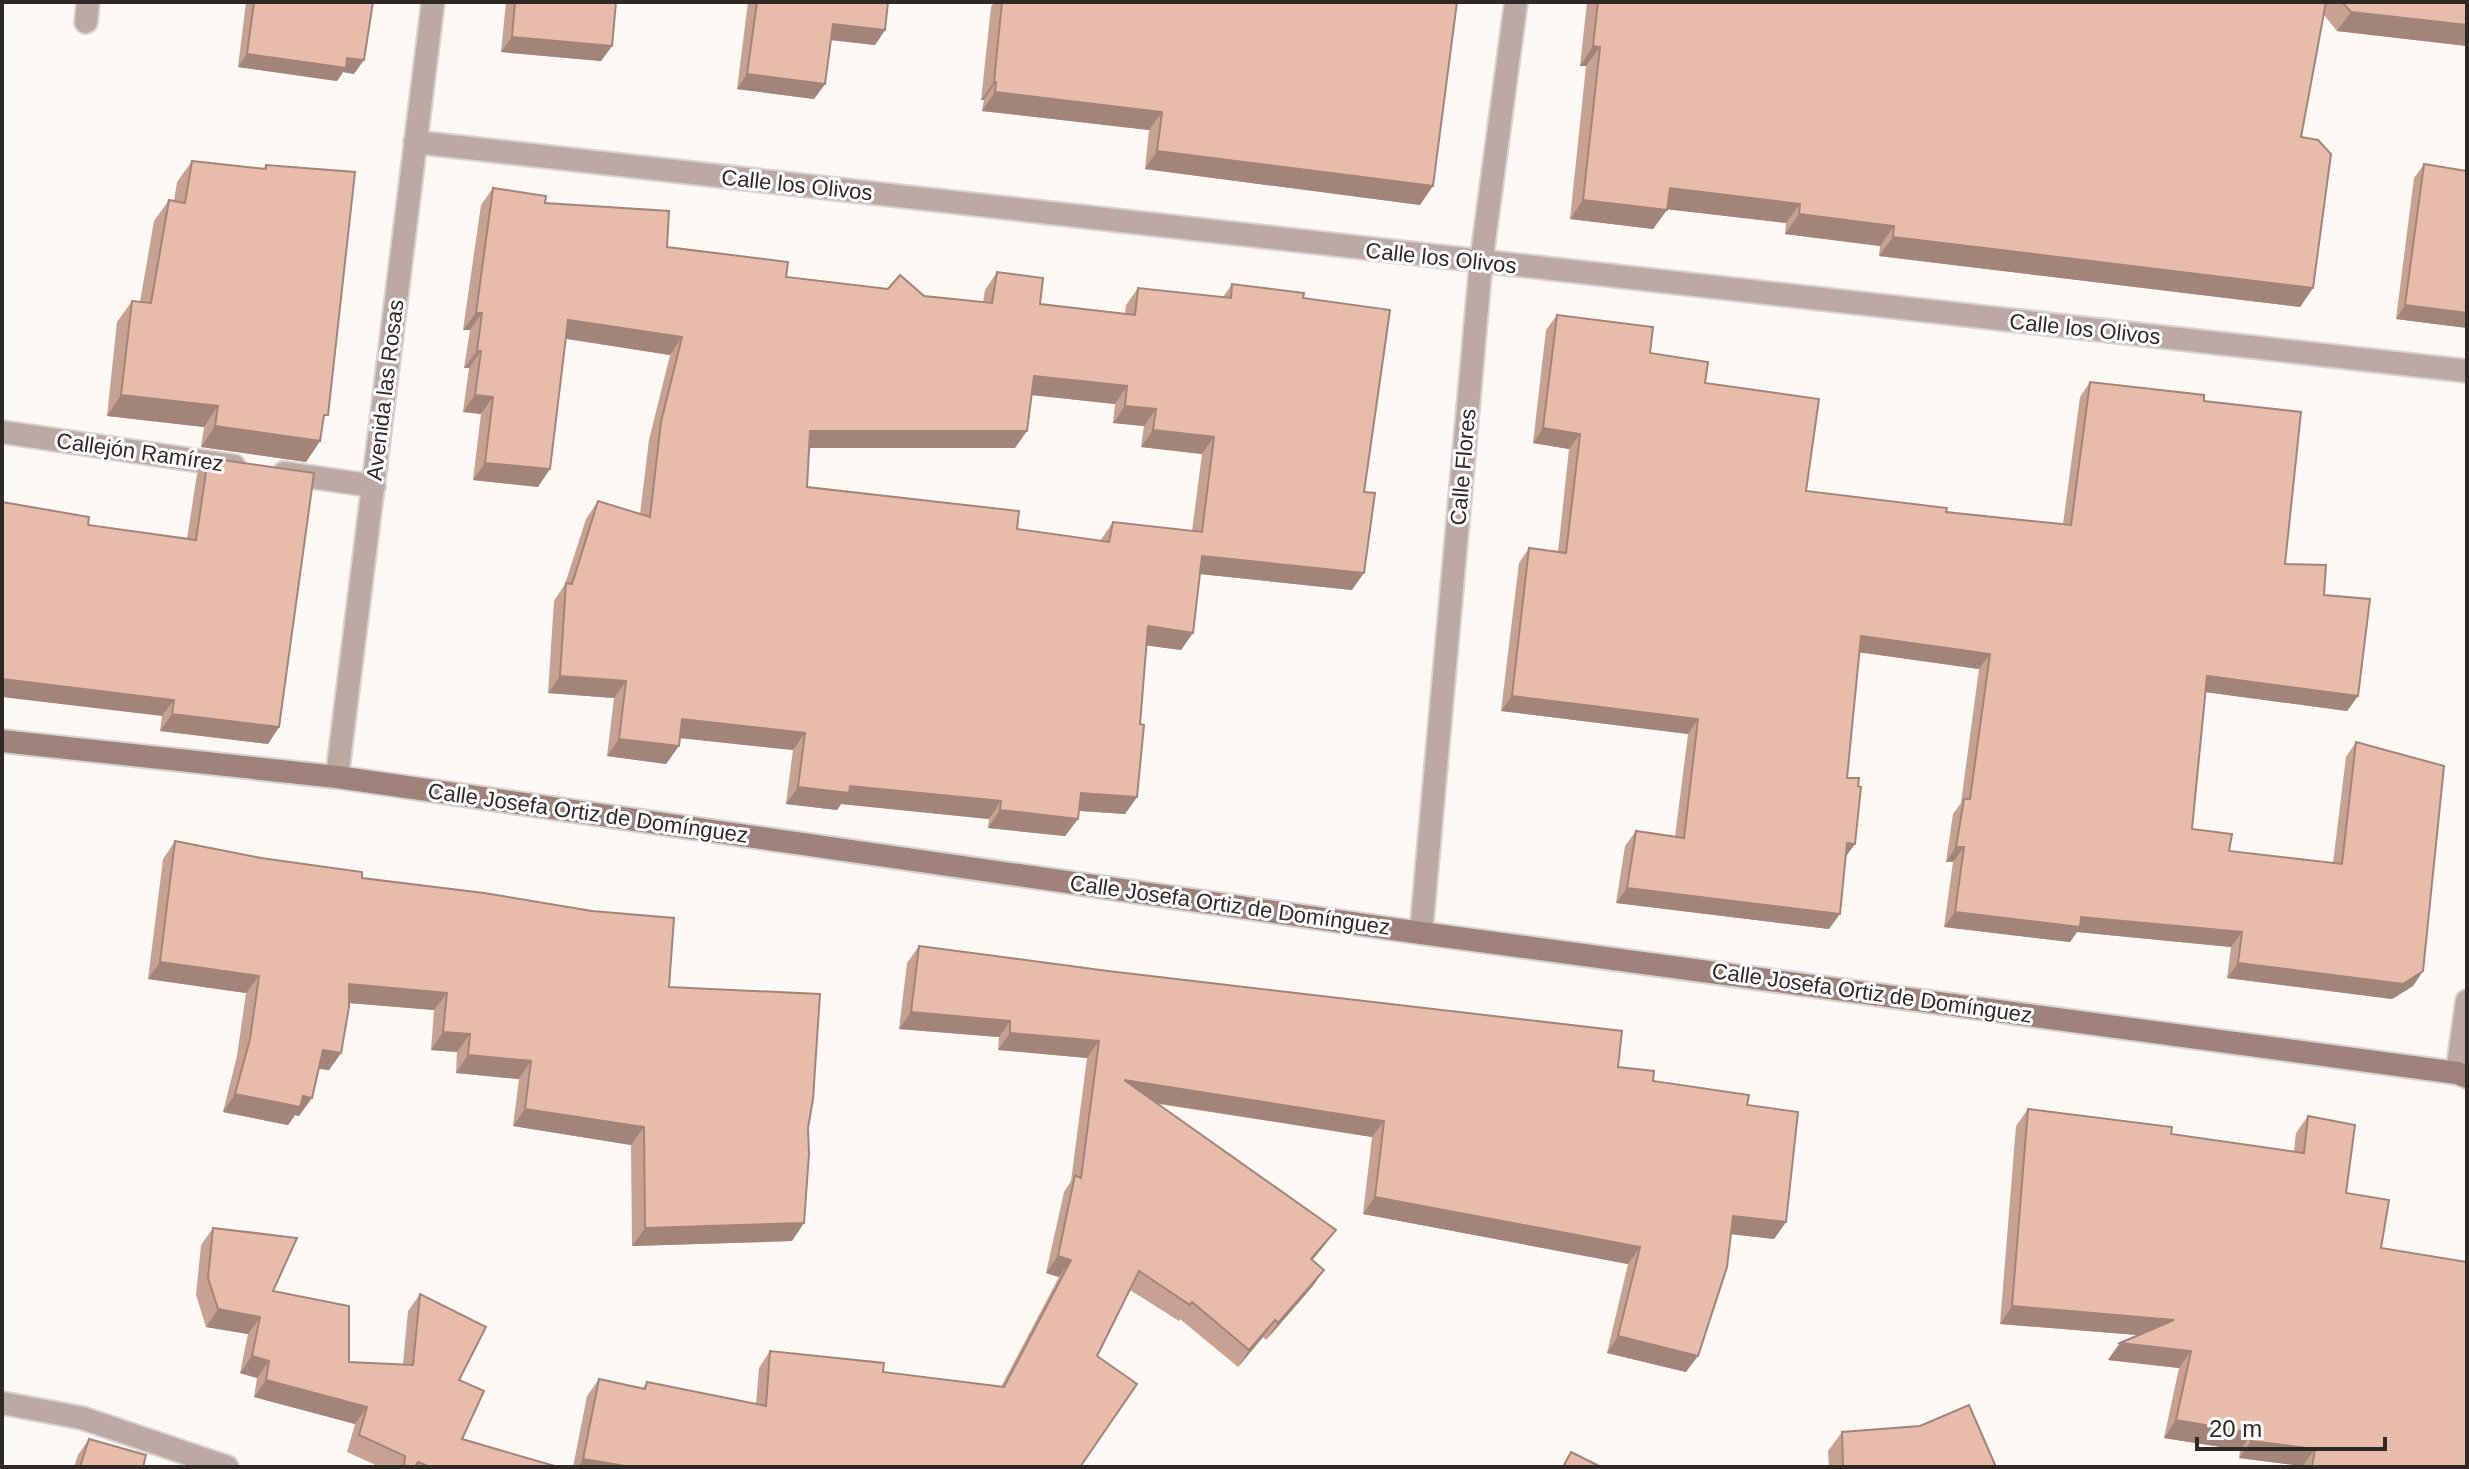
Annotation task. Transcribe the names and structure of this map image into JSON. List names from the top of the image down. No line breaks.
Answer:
{"streets":{"main road":["Calle Josefa Ortiz de Domínguez"],"street":["Calle los Olivos","Avenida las Rosas","Callejón Ramírez","Calle Flores"]},"crossings":[["Calle los Olivos","Avenida las Rosas"],["Calle los Olivos","Calle Flores"],["Avenida las Rosas","Callejón Ramírez"],["Avenida las Rosas","Calle Josefa Ortiz de Domínguez"],["Calle Flores","Calle Josefa Ortiz de Domínguez"]],"scale_bar":"20 m"}
